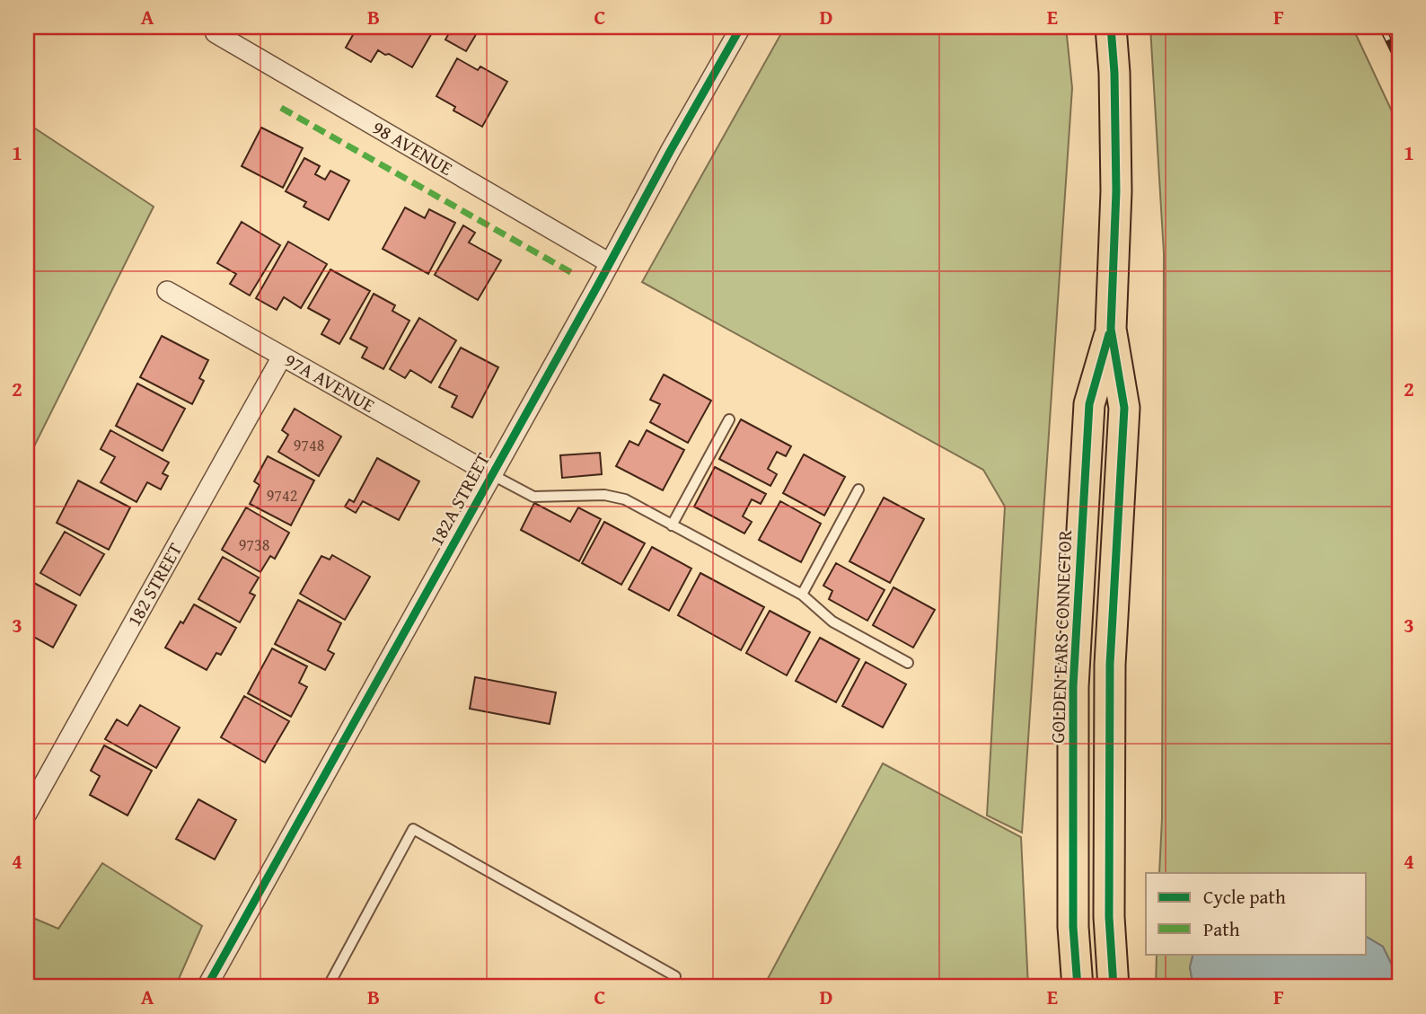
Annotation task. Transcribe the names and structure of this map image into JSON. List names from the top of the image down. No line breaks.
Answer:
{"streets":{"main road":["GOLDEN EARS CONNECTOR"],"street":["98 AVENUE","97A AVENUE","182A STREET","182 STREET"]},"crossings":[["98 AVENUE","182A STREET"],["97A AVENUE","182A STREET"],["97A AVENUE","182 STREET"]],"house_numbers":["9748","9742","9738"],"legend":["Cycle path","Path"],"grid":{"columns":["A","B","C","D","E","F"],"rows":["1","2","3","4"]}}
